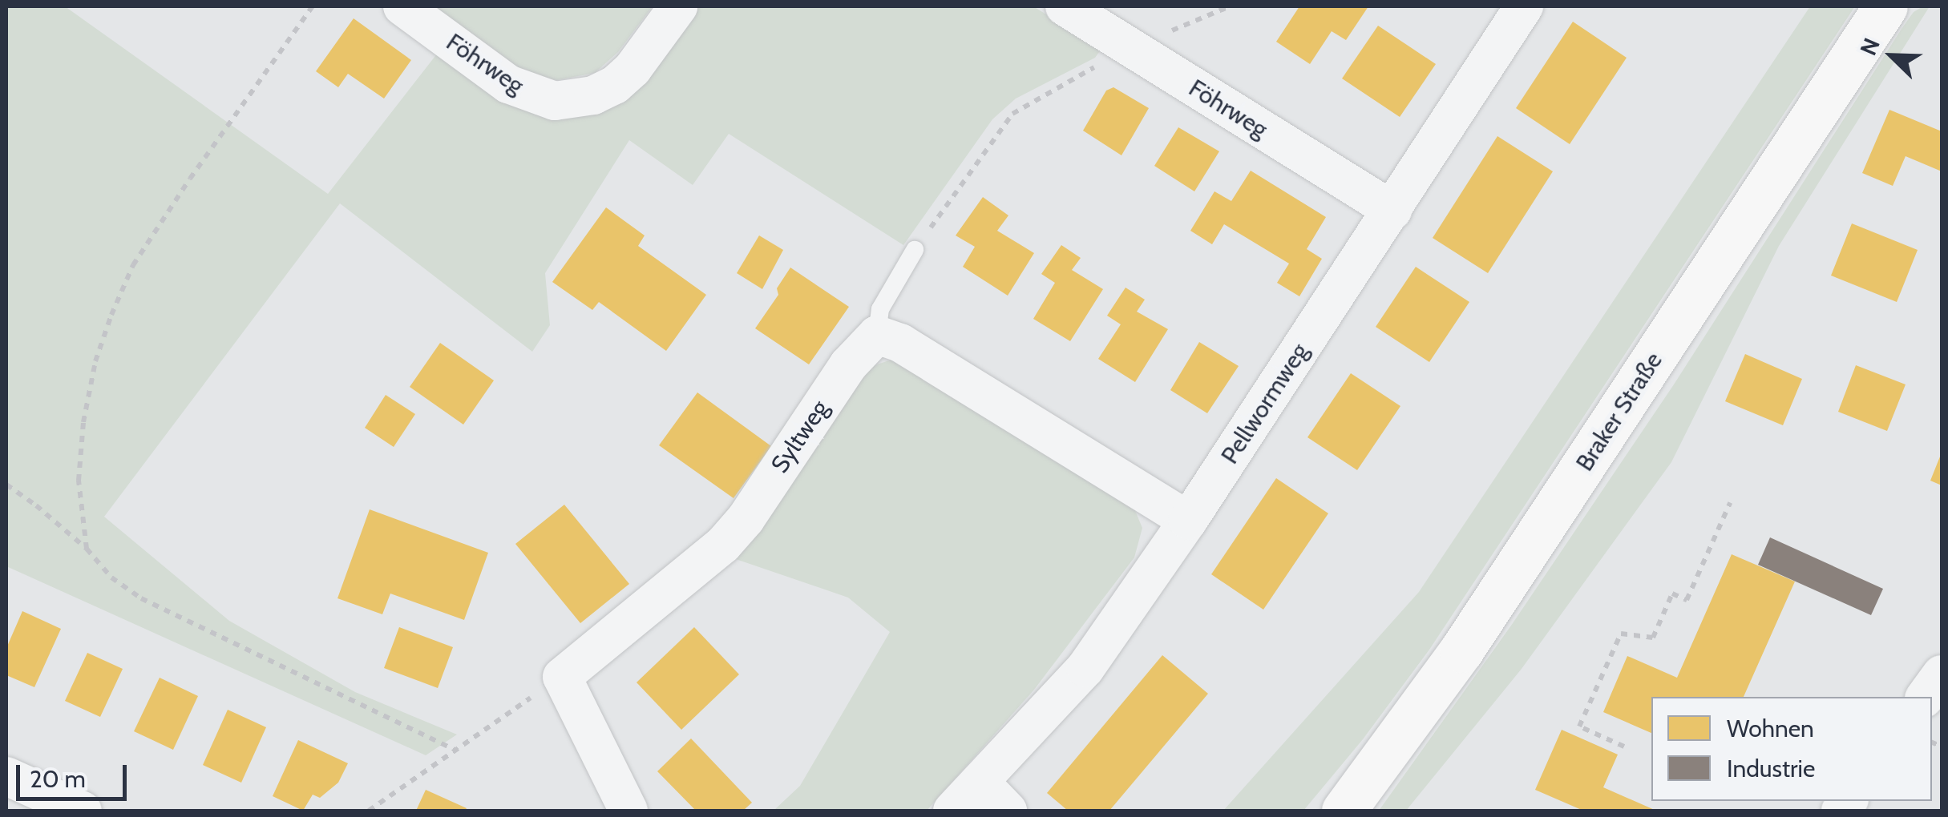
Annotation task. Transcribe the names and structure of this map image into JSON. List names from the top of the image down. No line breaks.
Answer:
{"streets":{"main road":["Braker Straße"],"street":["Föhrweg","Pellwormweg","Syltweg"]},"crossings":[["Föhrweg","Pellwormweg"]],"legend":["Wohnen","Industrie"],"scale_bar":"20 m","north":"top left"}
